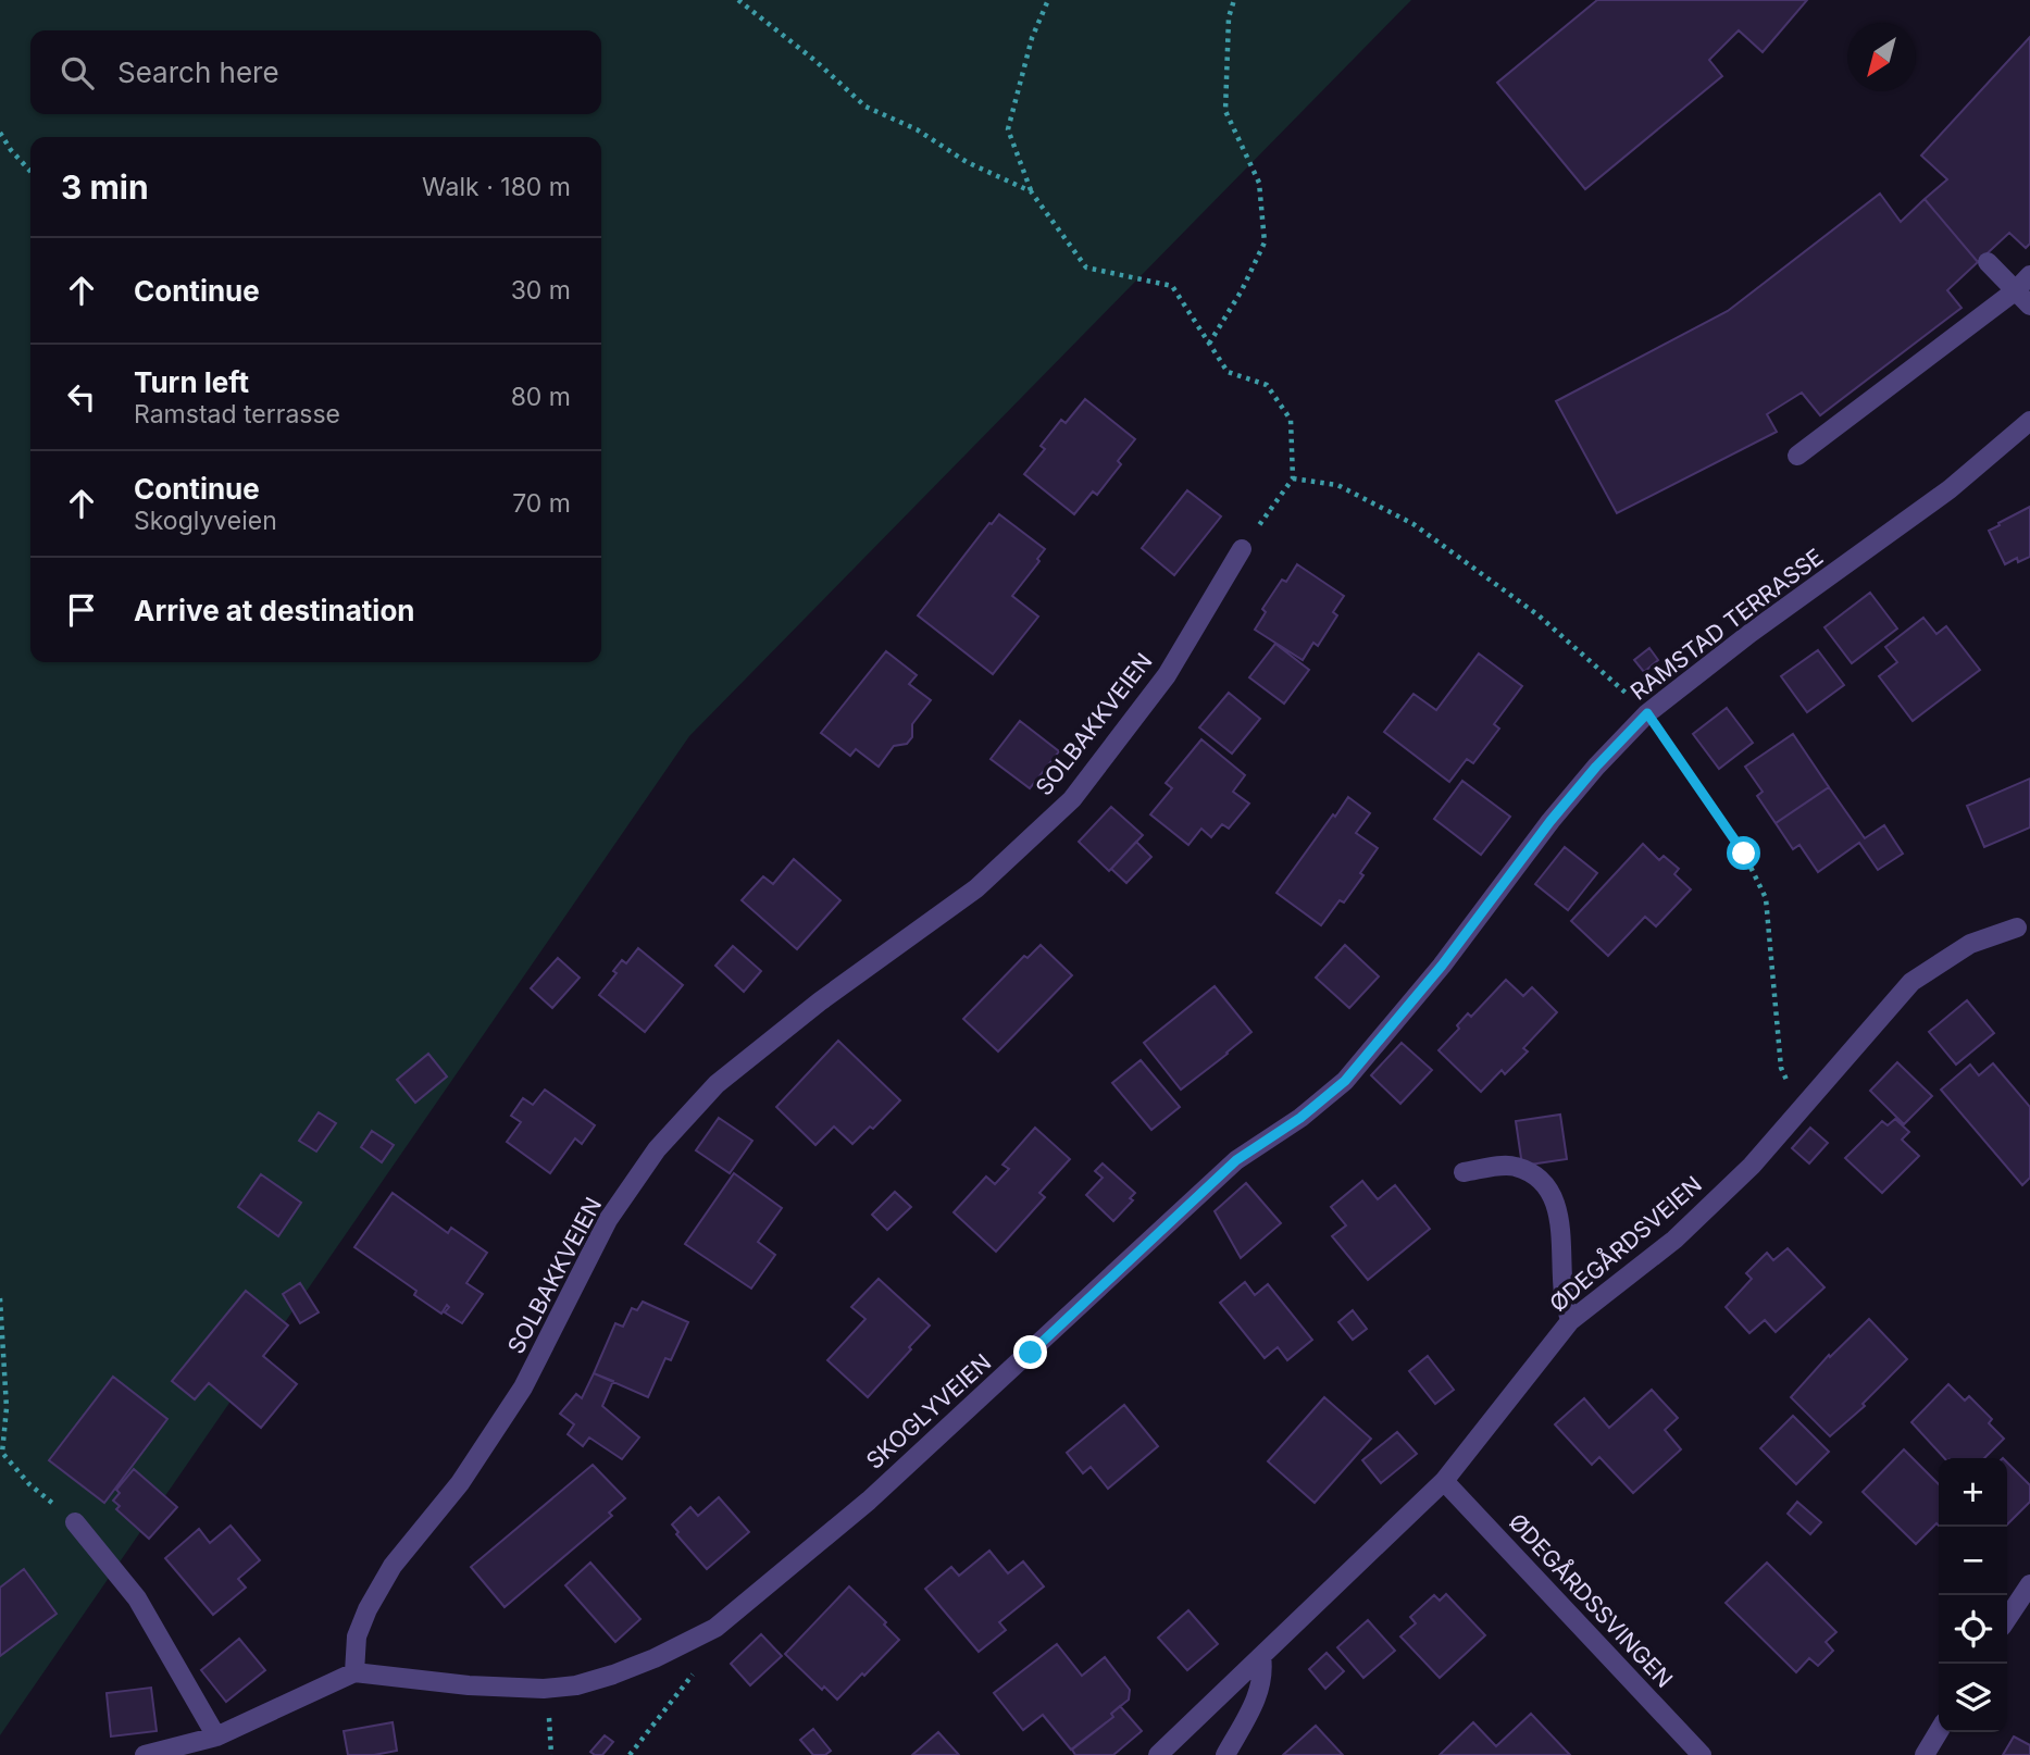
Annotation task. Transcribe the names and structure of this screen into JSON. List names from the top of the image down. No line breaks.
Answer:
{"streets":{"street":["RAMSTAD TERRASSE","SOLBAKKVEIEN","ØDEGÅRDSVEIEN","SKOGLYVEIEN","ØDEGÅRDSSVINGEN"]},"crossings":[["RAMSTAD TERRASSE","SKOGLYVEIEN"],["ØDEGÅRDSVEIEN","ØDEGÅRDSSVINGEN"]],"north":"bottom left","page":{"search":"Search here","heading":["3 min","Walk · 180 m"],"list":[["Continue","30 m"],["Turn left","Ramstad terrasse","80 m"],["Continue","Skoglyveien","70 m"],"Arrive at destination"],"map_buttons":["+","−"]}}
